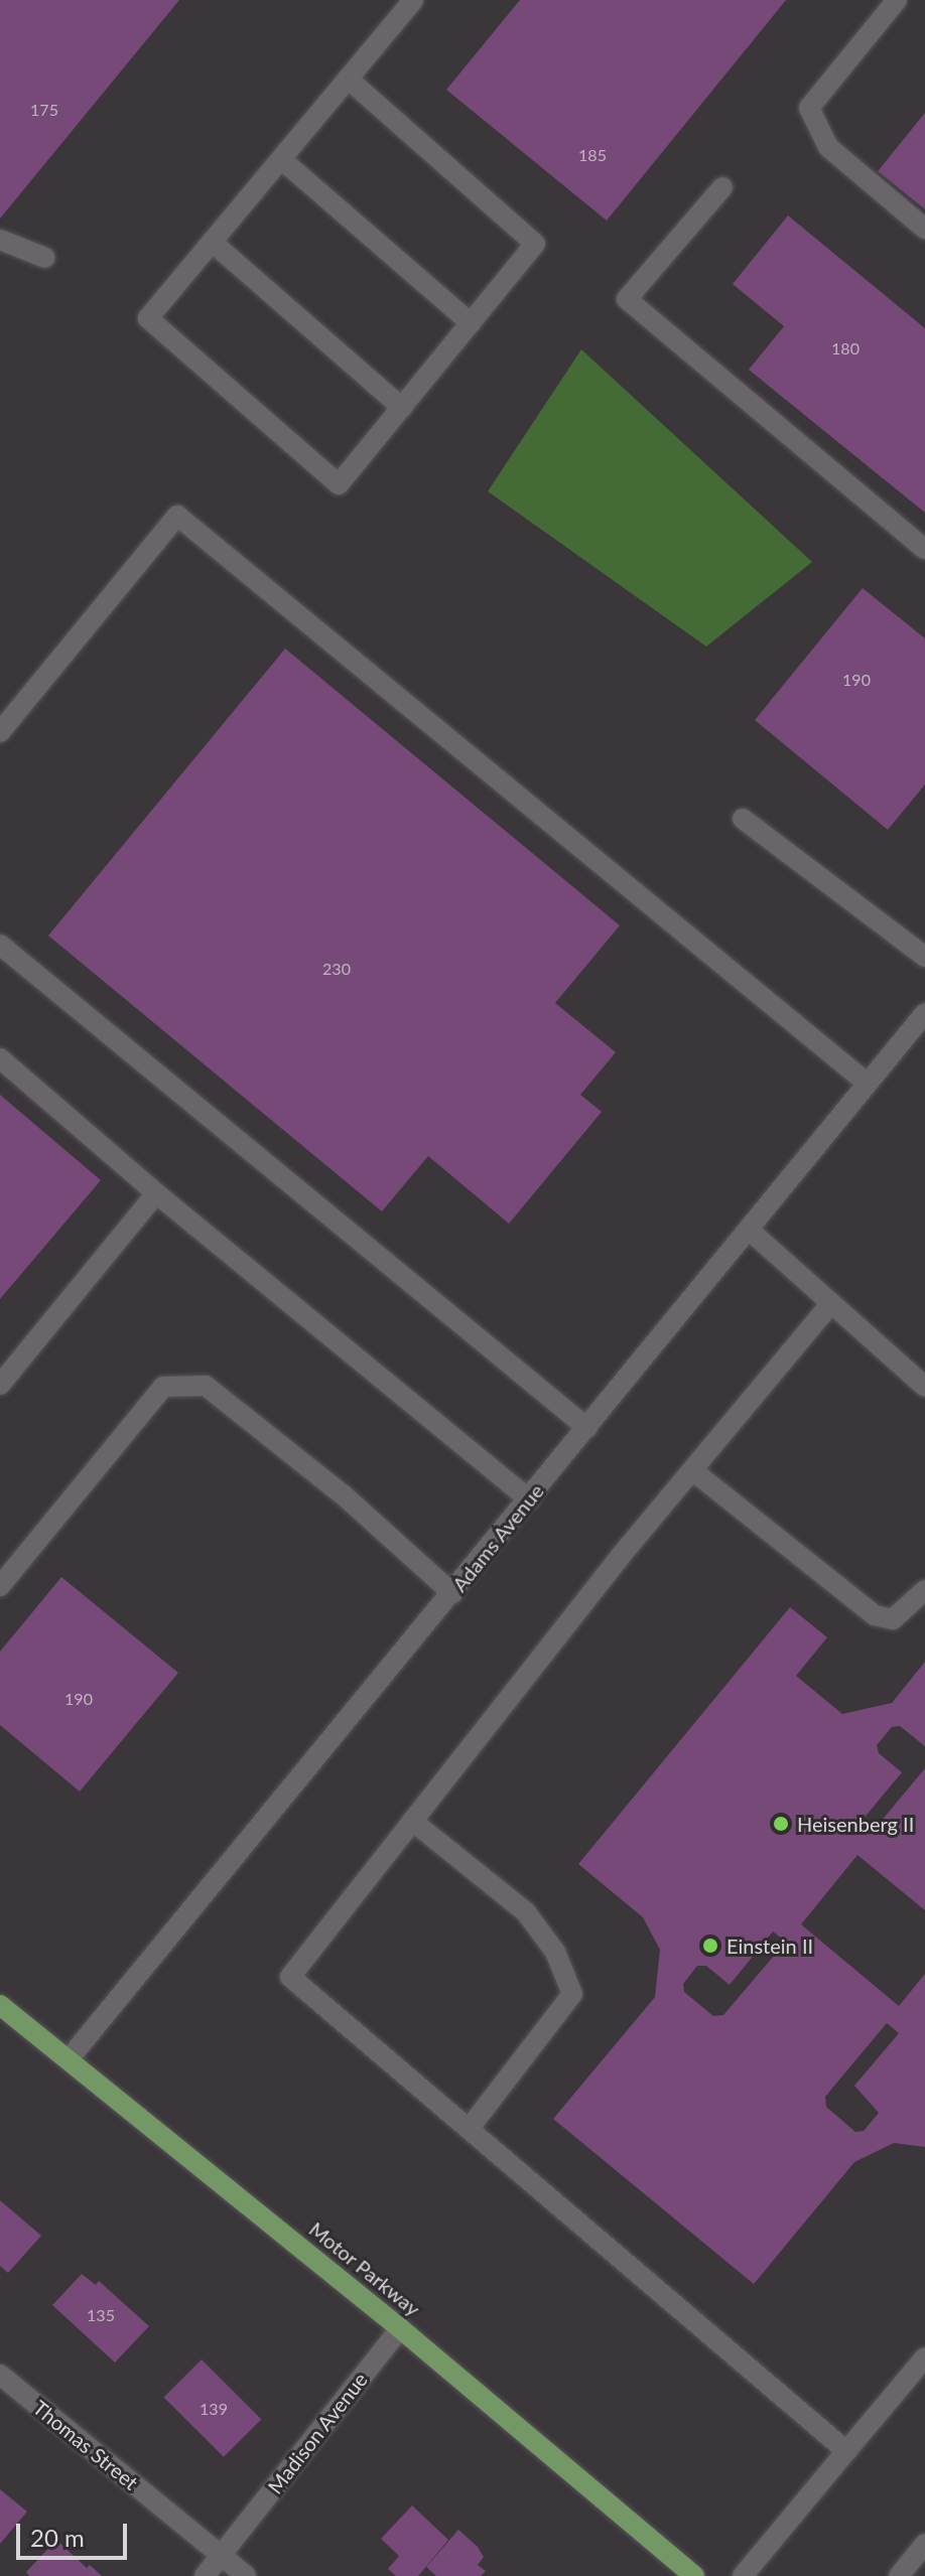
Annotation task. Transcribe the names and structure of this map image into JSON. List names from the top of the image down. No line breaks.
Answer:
{"streets":{"main road":["Motor Parkway"],"street":["Adams Avenue","Madison Avenue","Thomas Street"]},"crossings":[["Adams Avenue","Motor Parkway"],["Motor Parkway","Madison Avenue"],["Madison Avenue","Thomas Street"]],"places":["Heisenberg II","Einstein II"],"house_numbers":["175","185","180","190","230","190","135","139"],"scale_bar":"20 m"}
